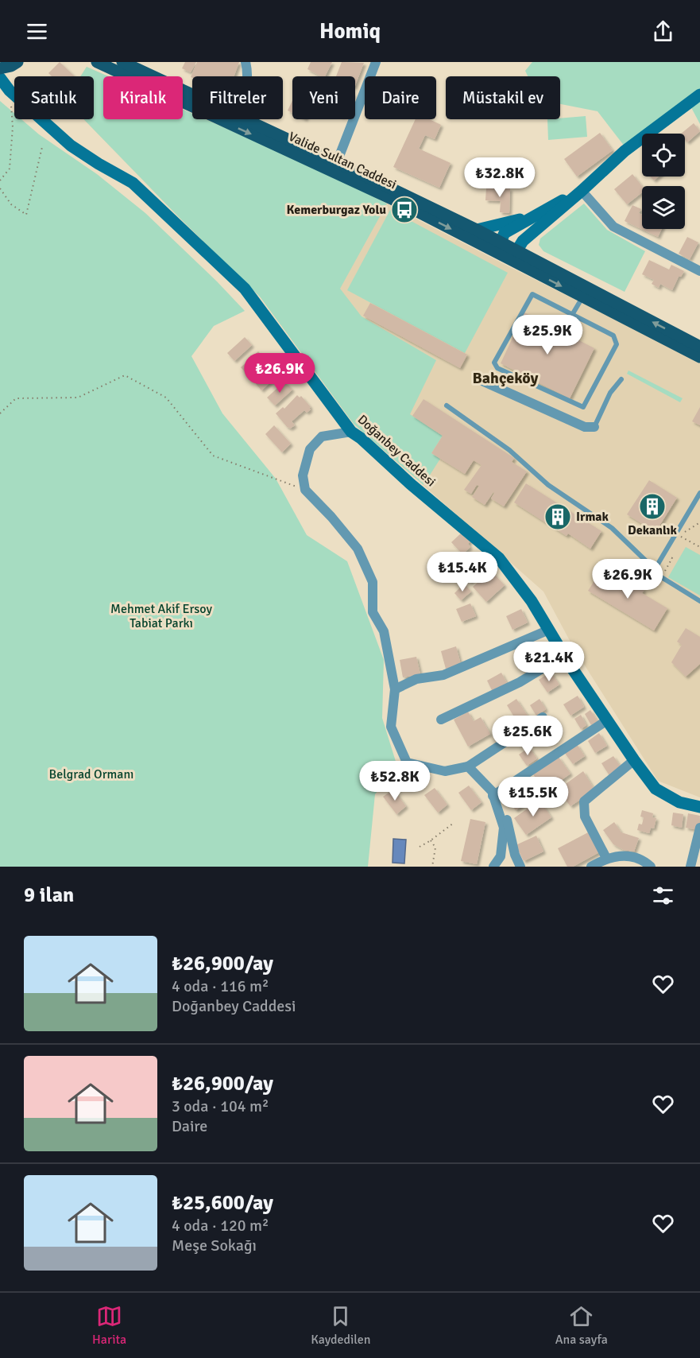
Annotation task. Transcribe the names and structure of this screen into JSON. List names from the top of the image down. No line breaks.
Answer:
{"streets":{"main road":["Valide Sultan Caddesi"],"street":["Doğanbey Caddesi"]},"districts":["Bahçeköy"],"parks":["Mehmet Akif Ersoy Tabiat Parkı","Belgrad Ormanı"],"places":{"bus stop":["Kemerburgaz Yolu"],"building":["Dekanlık","Irmak"]},"page":{"header":"Homiq","chip":["Satılık","Kiralık","Filtreler","Yeni","Daire","Müstakil ev"],"price":["₺32.8K","₺25.9K","₺26.9K","₺15.4K","₺26.9K","₺21.4K","₺25.6K","₺52.8K","₺15.5K"],"heading":"9 ilan","list":[{"name":"₺26,900/ay","note":"4 oda · 116 m² · Doğanbey Caddesi"},{"name":"₺26,900/ay","note":"3 oda · 104 m² · Daire"},{"name":"₺25,600/ay","note":"4 oda · 120 m² · Meşe Sokağı"}],"tabs":["Harita","Kaydedilen","Ana sayfa"]}}
